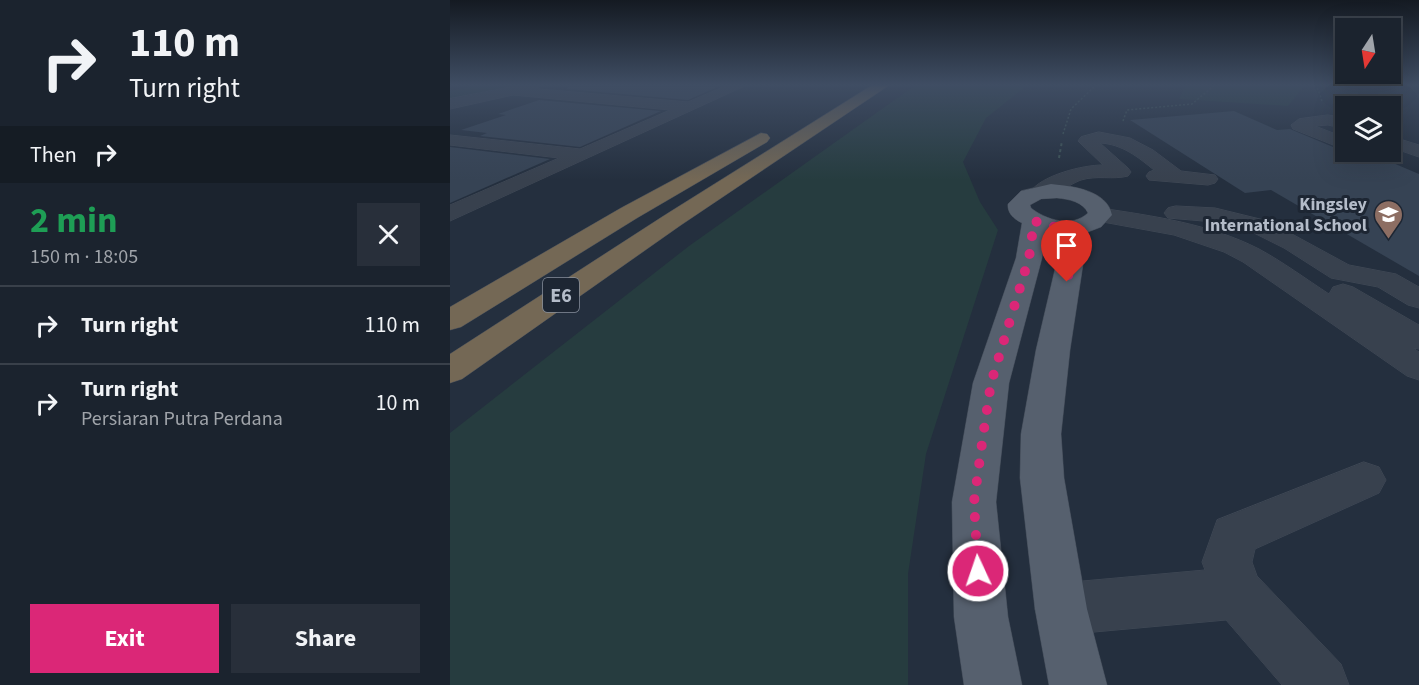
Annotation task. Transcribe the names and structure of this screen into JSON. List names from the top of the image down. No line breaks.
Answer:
{"streets":{"highway":["E6"]},"places":{"school or university":["Kingsley International School"]},"north":"bottom","page":{"turn":["110 m","Turn right"],"then":"Then","heading":["2 min","150 m · 18:05"],"list":[{"name":"Turn right","value":"110 m"},{"name":"Turn right","note":"Persiaran Putra Perdana","value":"10 m"}],"buttons":["Exit","Share"]}}
